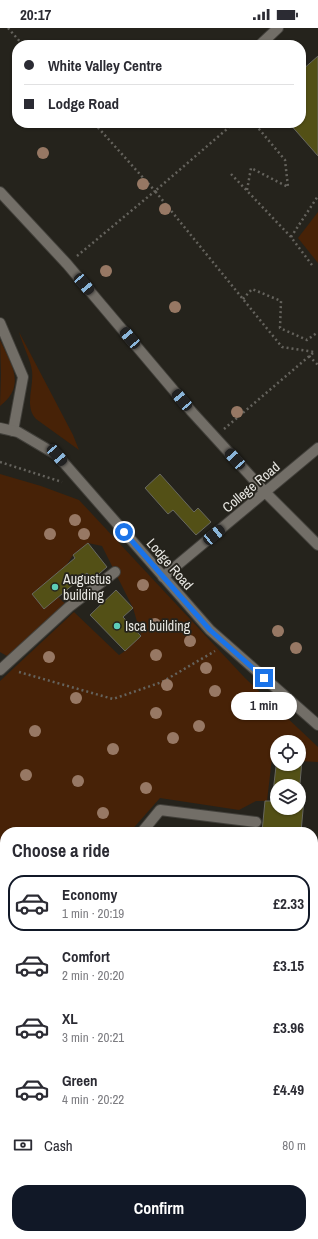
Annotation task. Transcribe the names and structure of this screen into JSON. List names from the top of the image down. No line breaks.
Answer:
{"streets":{"street":["College Road","Lodge Road"]},"crossings":[["College Road","Lodge Road"]],"places":["Augustus building","Isca building"],"page":{"status":"20:17","banner":["White Valley Centre","Lodge Road"],"bubble":"1 min","heading":"Choose a ride","list":[{"name":"Economy","note":"1 min · 20:19","value":"£2.33"},{"name":"Comfort","note":"2 min · 20:20","value":"£3.15"},{"name":"XL","note":"3 min · 20:21","value":"£3.96"},{"name":"Green","note":"4 min · 20:22","value":"£4.49"}],"pay":["Cash","80 m"],"buttons":"Confirm"}}
